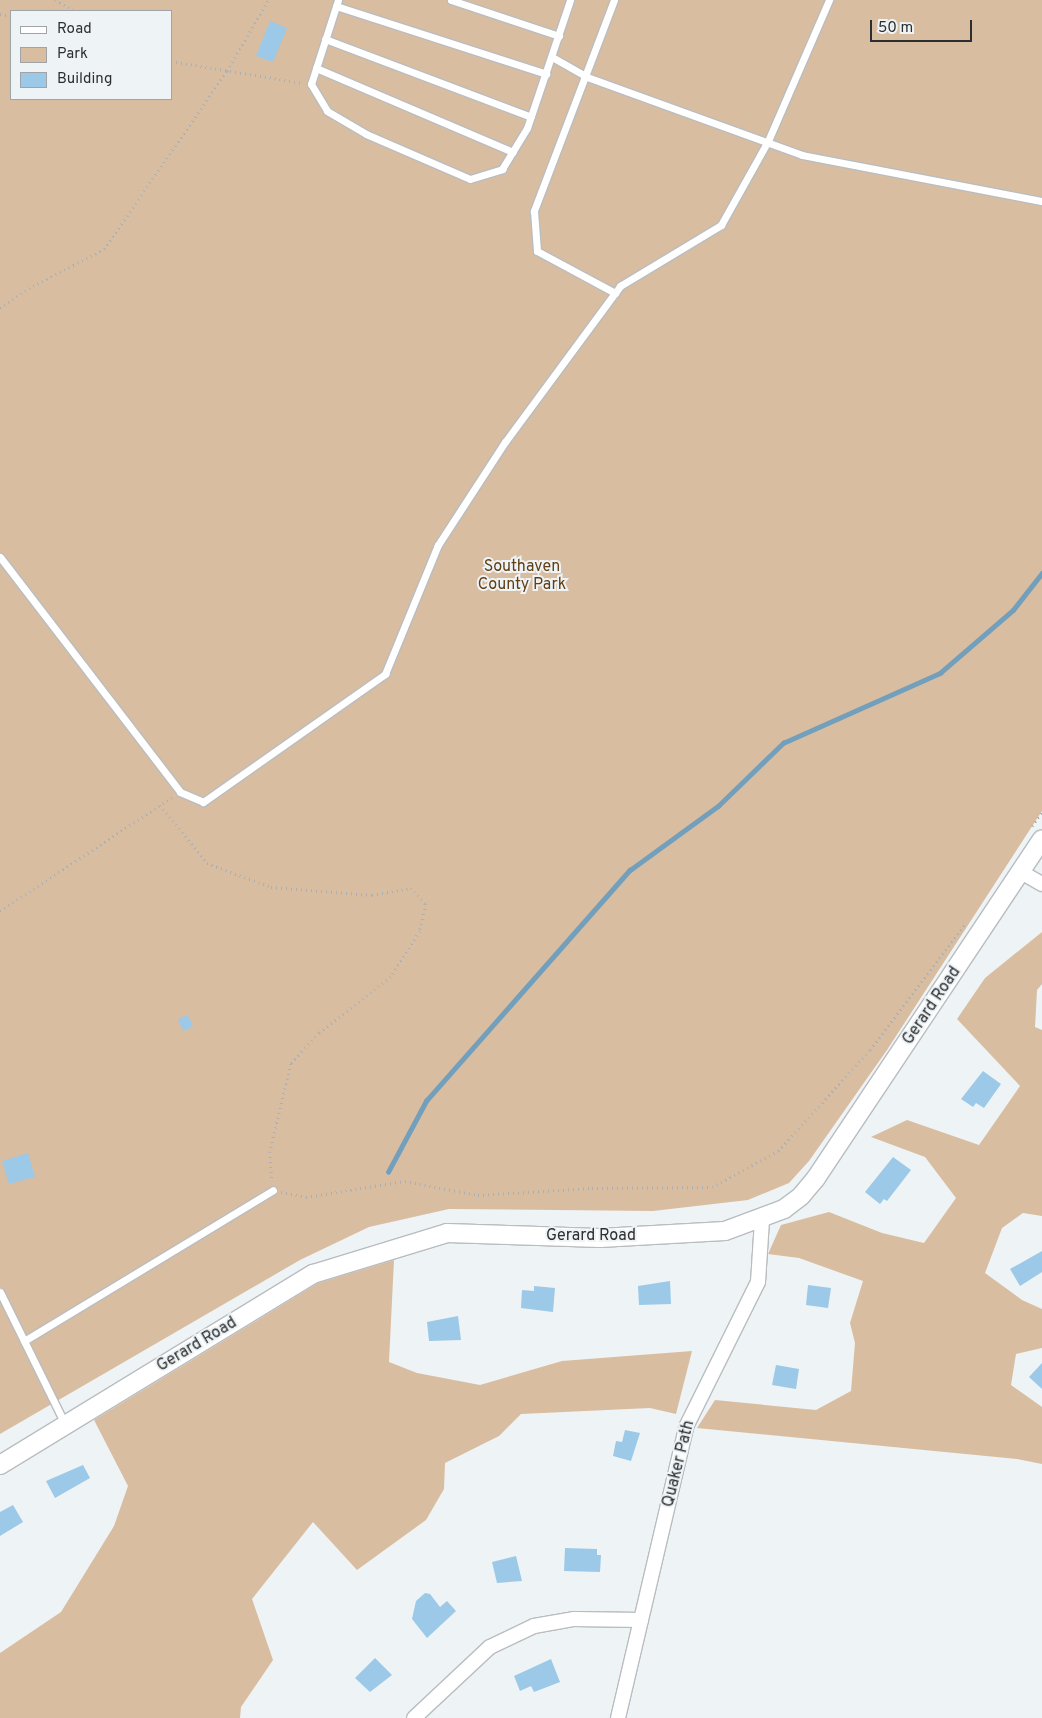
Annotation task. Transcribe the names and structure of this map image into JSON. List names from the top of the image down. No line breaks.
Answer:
{"streets":{"street":["Gerard Road","Quaker Path"]},"crossings":[["Gerard Road","Quaker Path"]],"parks":["Southaven County Park"],"legend":["Road","Park","Building"],"scale_bar":"50 m"}
